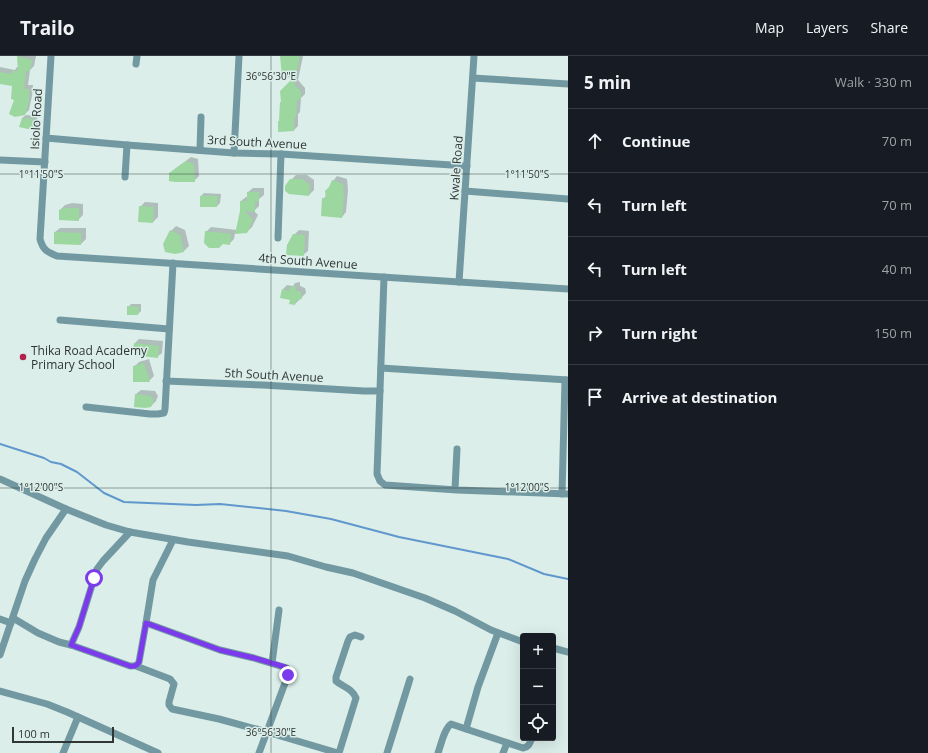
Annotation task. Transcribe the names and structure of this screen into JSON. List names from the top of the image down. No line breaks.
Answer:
{"streets":{"street":["Isiolo Road","3rd South Avenue","Kwale Road","4th South Avenue","5th South Avenue"]},"crossings":[["Isiolo Road","3rd South Avenue"],["Isiolo Road","4th South Avenue"],["3rd South Avenue","Kwale Road"],["Kwale Road","4th South Avenue"]],"places":["Thika Road Academy Primary School"],"scale_bar":"100 m","page":{"header":"Trailo","nav":["Map","Layers","Share"],"heading":["5 min","Walk · 330 m"],"list":[["Continue","70 m"],["Turn left","70 m"],["Turn left","40 m"],["Turn right","150 m"],"Arrive at destination"],"map_buttons":["+","−"],"scale":"100 m"},"coordinates":["36°56'30\"E","1°11'50\"S","1°12'00\"S"]}
